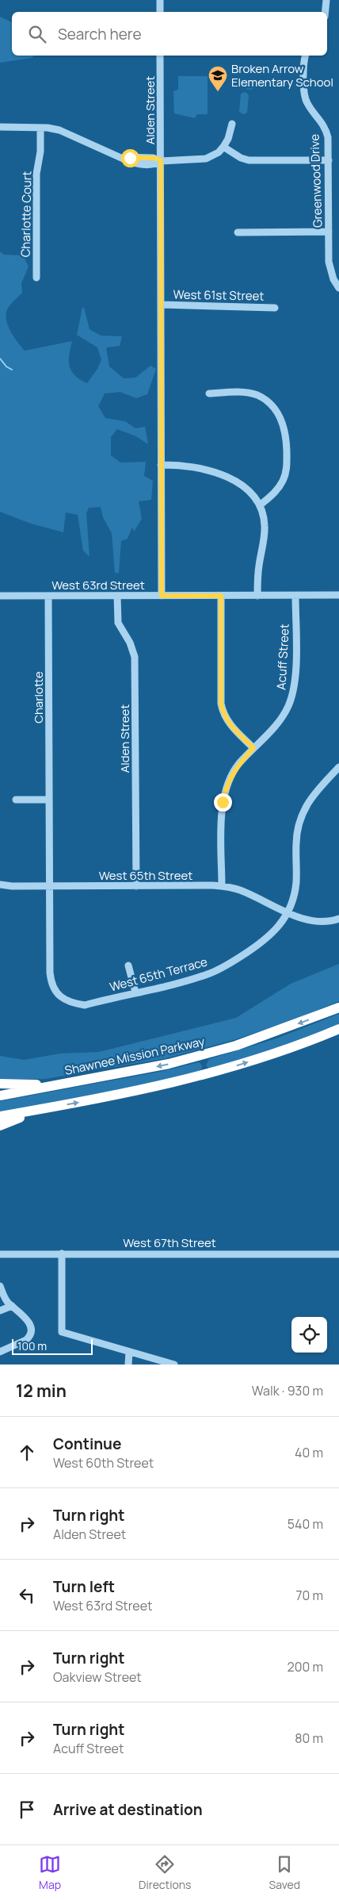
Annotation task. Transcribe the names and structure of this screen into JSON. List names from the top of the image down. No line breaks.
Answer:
{"streets":{"highway":["Shawnee Mission Parkway"],"street":["Alden Street","Greenwood Drive","Charlotte Court","West 61st Street","West 63rd Street","Acuff Street","Charlotte","West 65th Street","West 65th Terrace","West 67th Street"]},"crossings":[["Alden Street","West 61st Street"],["Alden Street","West 63rd Street"],["Alden Street","West 65th Street"],["West 63rd Street","Acuff Street"],["West 63rd Street","Charlotte"],["Acuff Street","West 65th Street"],["Charlotte","West 65th Street"],["Charlotte","West 65th Terrace"],["West 65th Street","West 65th Terrace"]],"places":{"school or university":["Broken Arrow Elementary School"]},"scale_bar":"100 m","page":{"search":"Search here","scale":"100 m","heading":["12 min","Walk · 930 m"],"list":[["Continue","West 60th Street","40 m"],["Turn right","Alden Street","540 m"],["Turn left","West 63rd Street","70 m"],["Turn right","Oakview Street","200 m"],["Turn right","Acuff Street","80 m"],"Arrive at destination"],"nav":["Map","Directions","Saved"]}}
